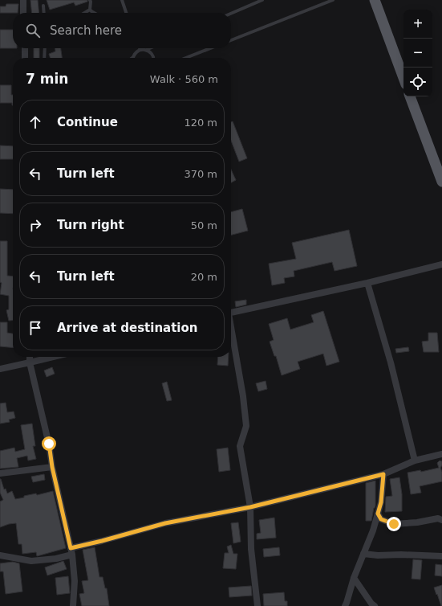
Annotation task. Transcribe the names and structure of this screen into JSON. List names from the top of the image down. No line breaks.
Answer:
{"page":{"map_buttons":["+","−"],"search":"Search here","heading":["7 min","Walk · 560 m"],"list":[["Continue","120 m"],["Turn left","370 m"],["Turn right","50 m"],["Turn left","20 m"],"Arrive at destination"]}}
